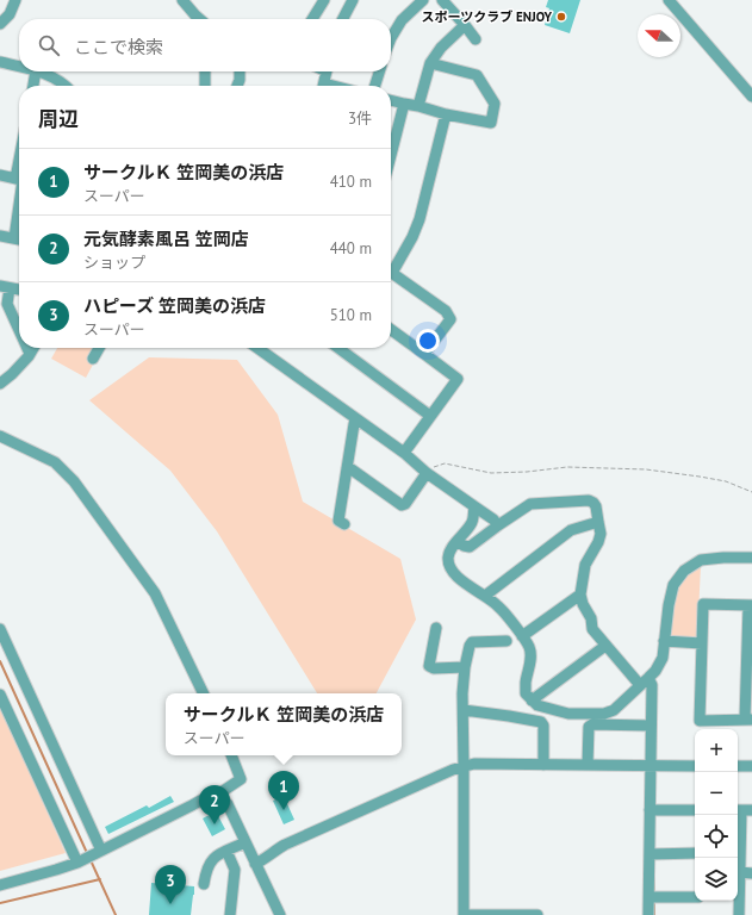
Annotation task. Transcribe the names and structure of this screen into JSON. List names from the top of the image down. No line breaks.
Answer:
{"places":["スポーツクラブ ENJOY"],"north":"left","page":{"search":"ここで検索","heading":["周辺","3件"],"list":[{"mark":"1","name":"サークルＫ 笠岡美の浜店","note":"スーパー","value":"410 m"},{"mark":"2","name":"元気酵素風呂 笠岡店","note":"ショップ","value":"440 m"},{"mark":"3","name":"ハピーズ 笠岡美の浜店","note":"スーパー","value":"510 m"}],"popup":["サークルＫ 笠岡美の浜店","スーパー"],"map_buttons":["+","−"],"pins":["1","2","3"]}}
